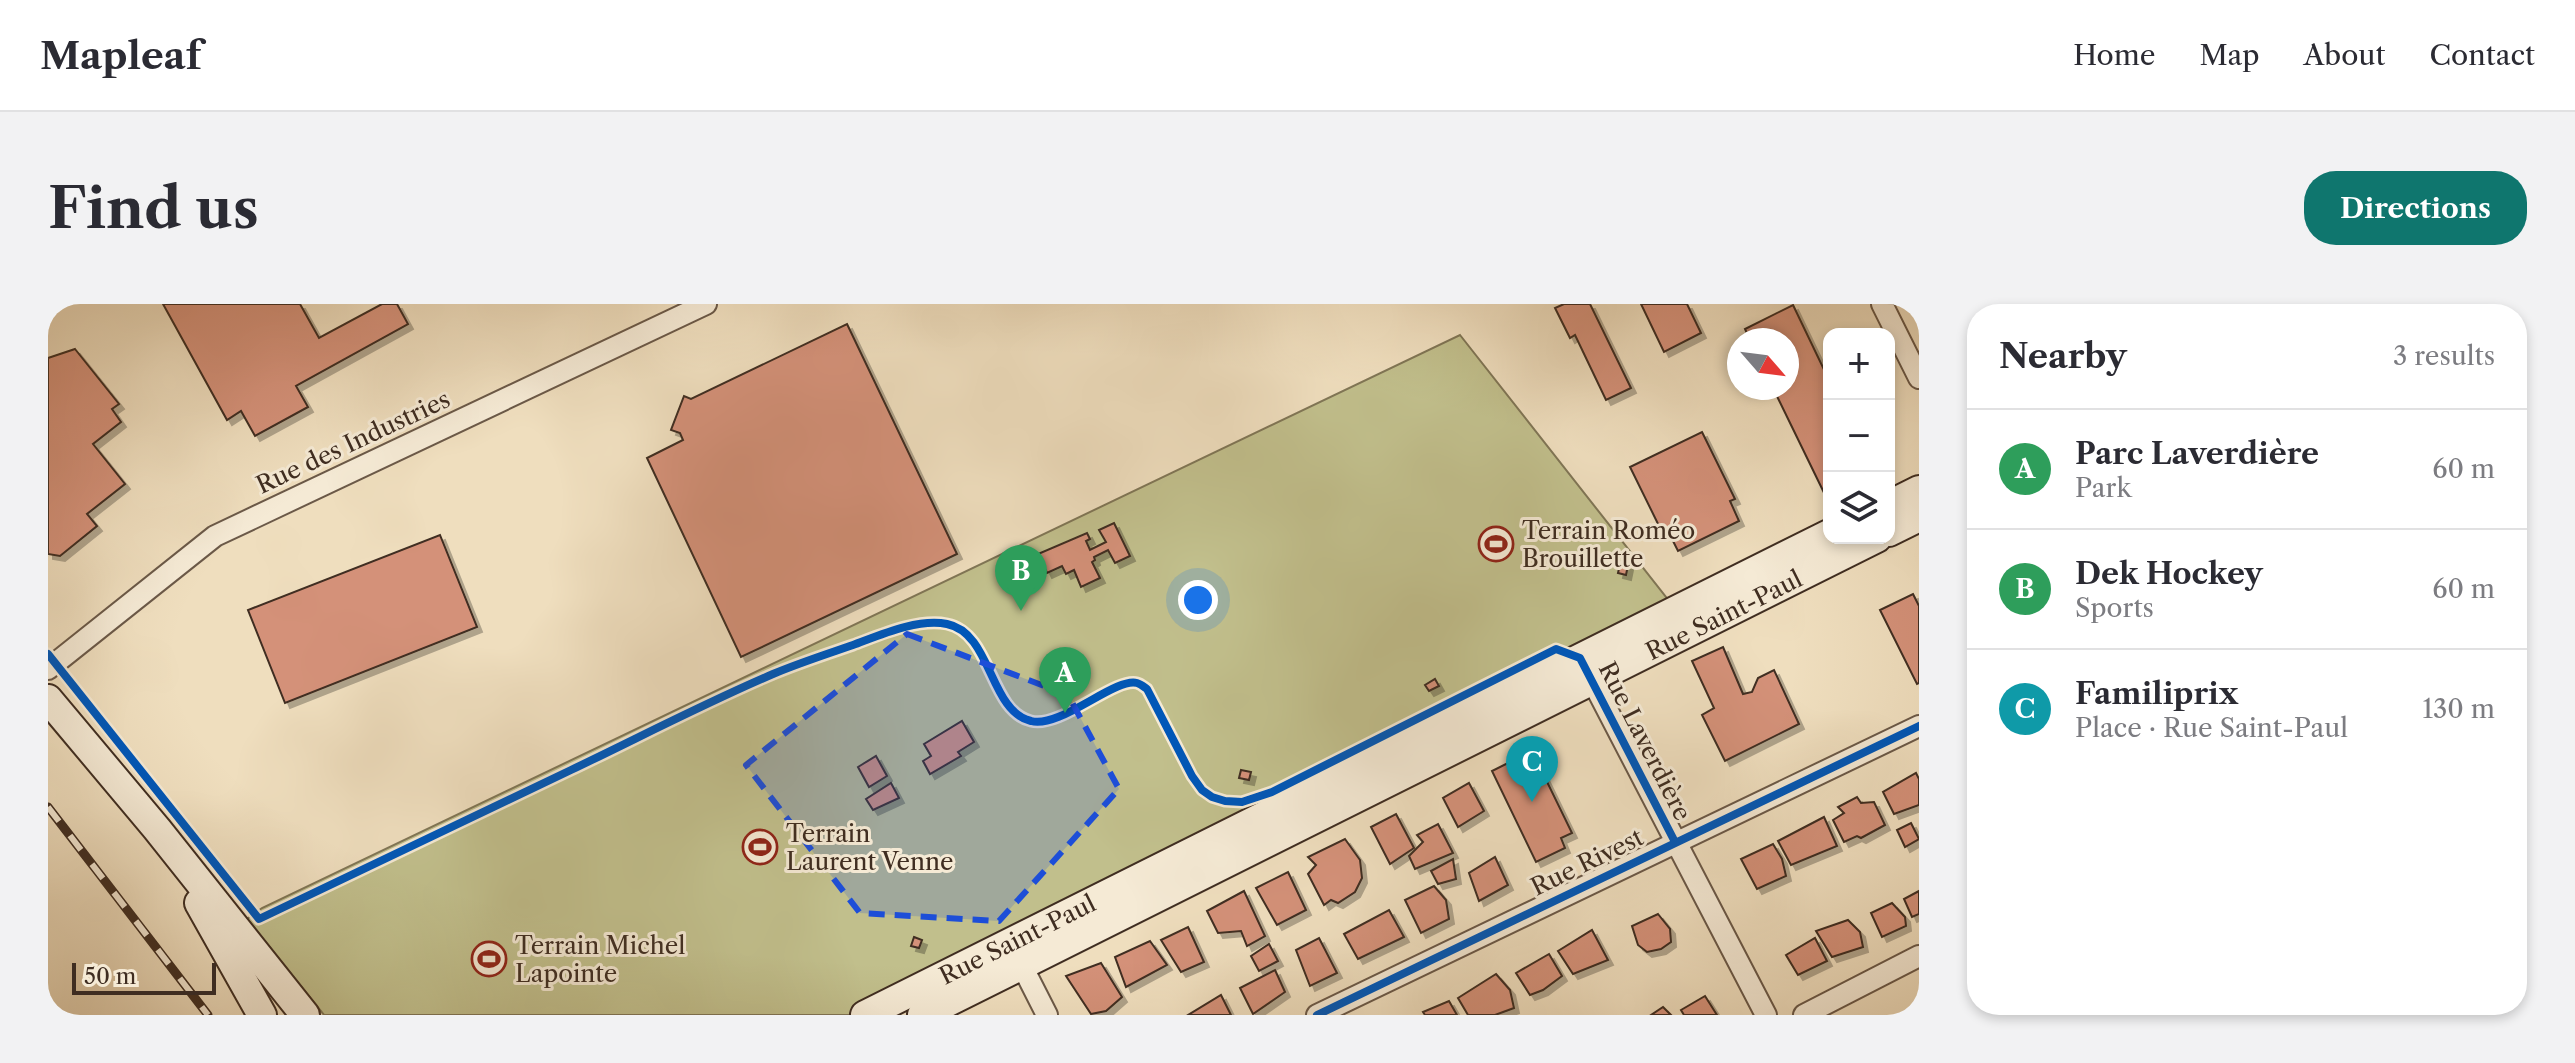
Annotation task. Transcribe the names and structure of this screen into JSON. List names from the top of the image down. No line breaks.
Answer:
{"streets":{"street":["Rue des Industries","Rue Saint-Paul","Rue Laverdière","Rue Rivest"]},"crossings":[["Rue Saint-Paul","Rue Laverdière"],["Rue Laverdière","Rue Rivest"]],"places":{"sports":["Terrain Roméo Brouillette","Terrain Laurent Venne","Terrain Michel Lapointe"]},"scale_bar":"50 m","north":"bottom right","page":{"header":"Mapleaf","nav":["Home","Map","About","Contact"],"buttons":"Directions","title":"Find us","heading":["Nearby","3 results"],"map_buttons":["+","−"],"list":[{"mark":"A","name":"Parc Laverdière","note":"Park","value":"60 m"},{"mark":"B","name":"Dek Hockey","note":"Sports","value":"60 m"},{"mark":"C","name":"Familiprix","note":"Place · Rue Saint-Paul","value":"130 m"}],"pins":["B","A","C"],"scale":"50 m"}}
